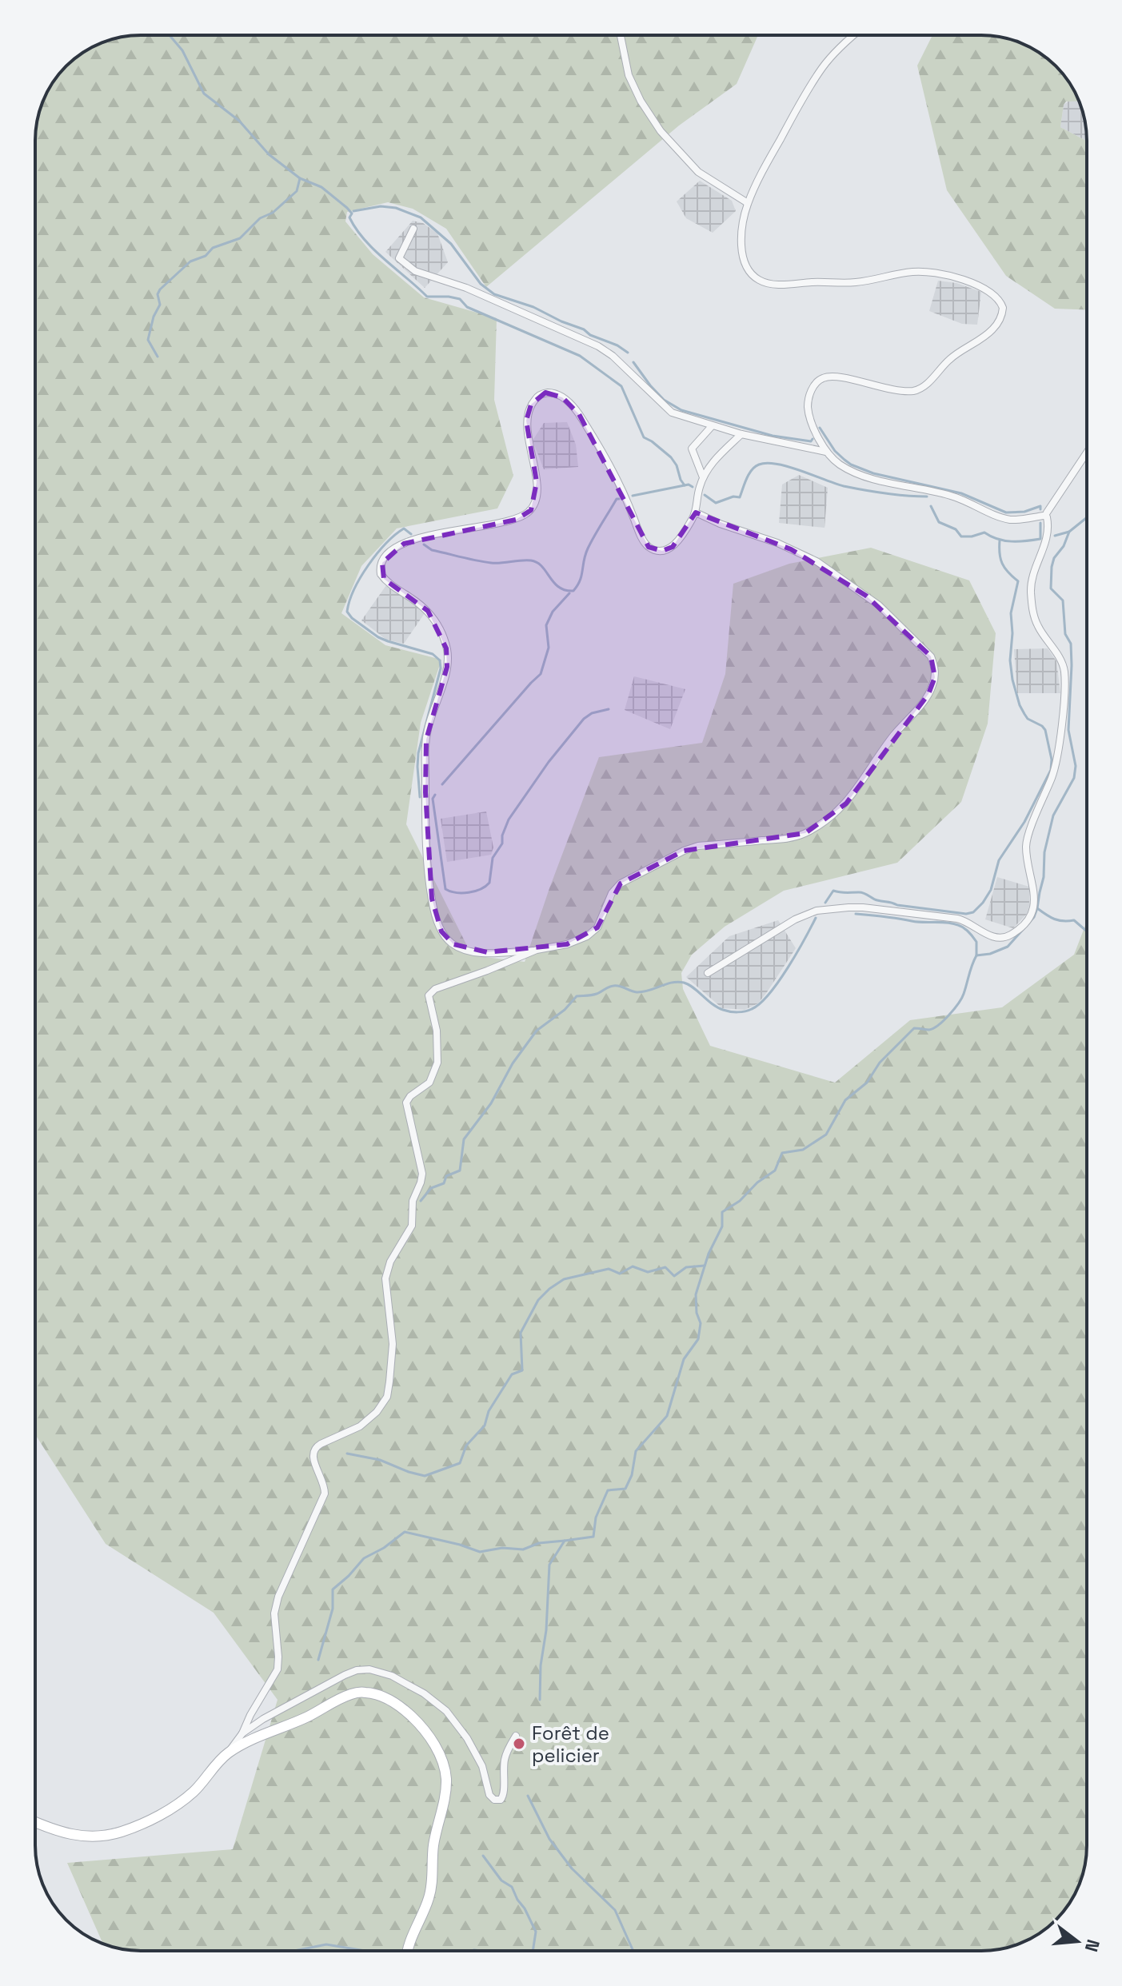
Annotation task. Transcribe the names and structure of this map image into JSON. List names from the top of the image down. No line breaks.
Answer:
{"places":["Forêt de pelicier"],"north":"right"}
